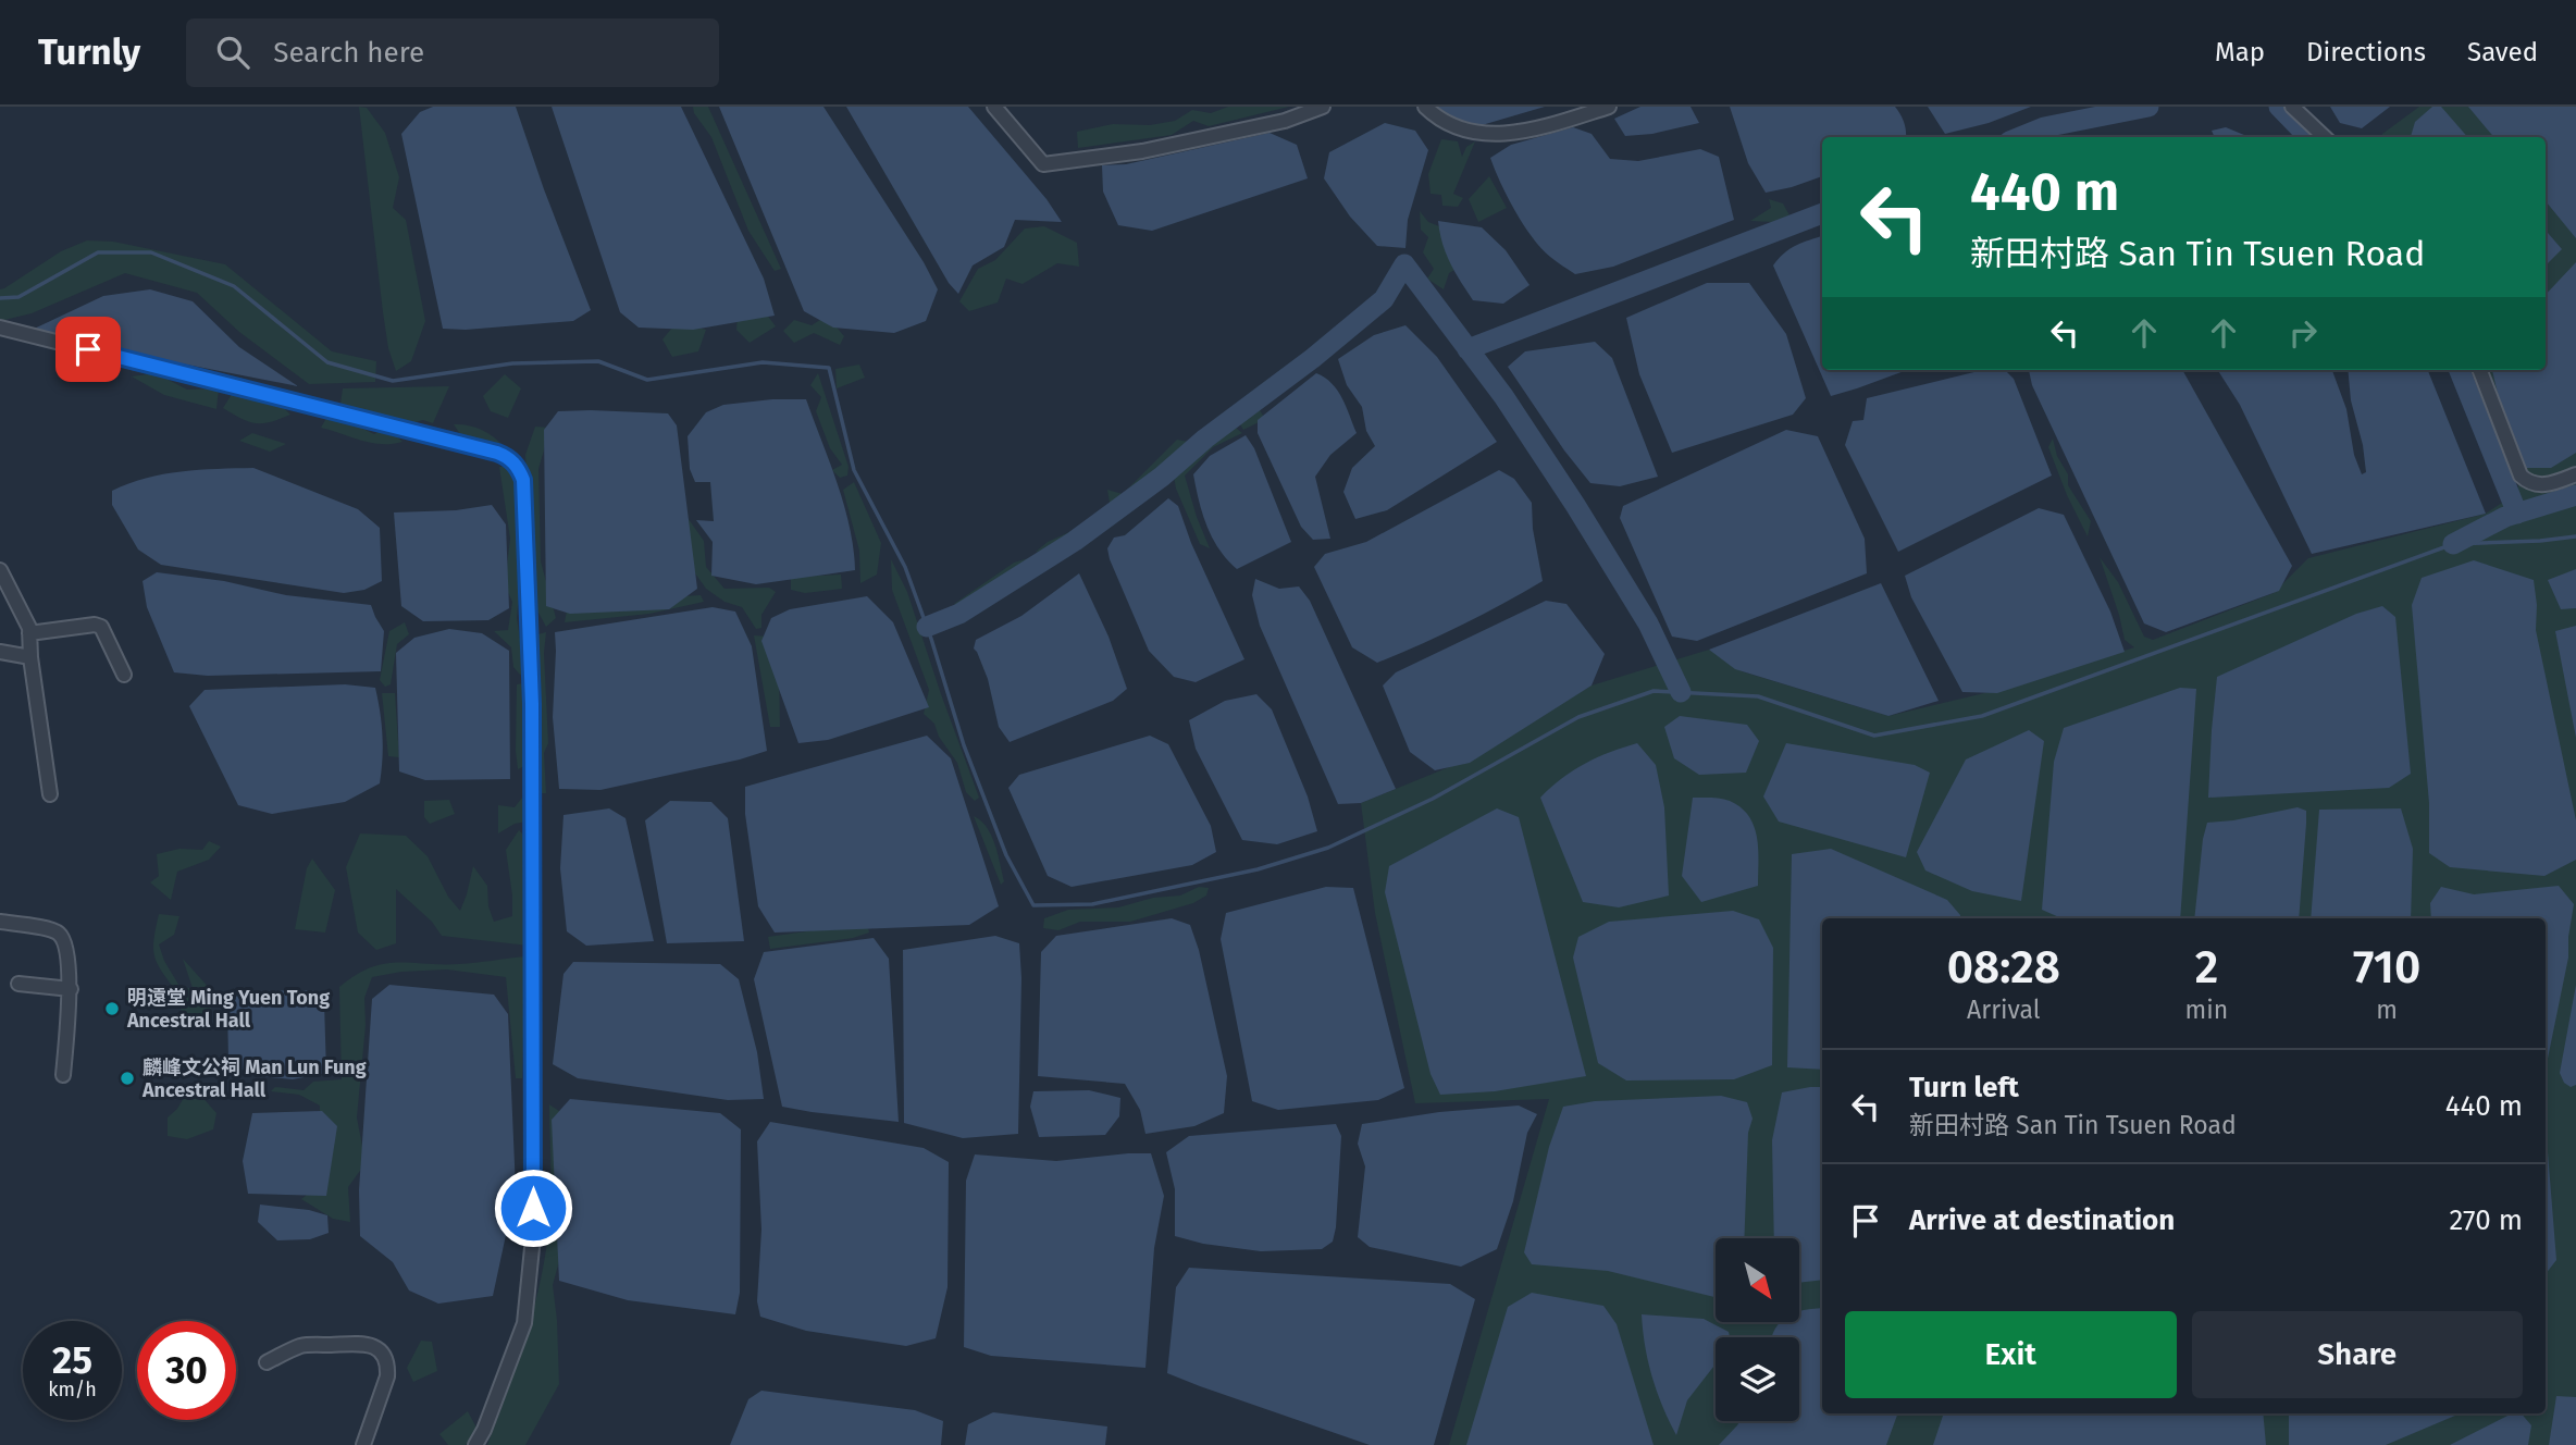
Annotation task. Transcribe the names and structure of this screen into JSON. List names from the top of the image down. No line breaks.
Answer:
{"places":["明遠堂 Ming Yuen Tong Ancestral Hall","麟峰文公祠 Man Lun Fung Ancestral Hall"],"north":"bottom right","page":{"header":"Turnly","search":"Search here","nav":["Map","Directions","Saved"],"turn":["440 m","新田村路 San Tin Tsuen Road"],"eta":["08:28","Arrival","2","min","710","m"],"list":[{"name":"Turn left","note":"新田村路 San Tin Tsuen Road","value":"440 m"},{"name":"Arrive at destination","value":"270 m"}],"buttons":["Exit","Share"],"speed":"25 km/h","limit":"30"}}
